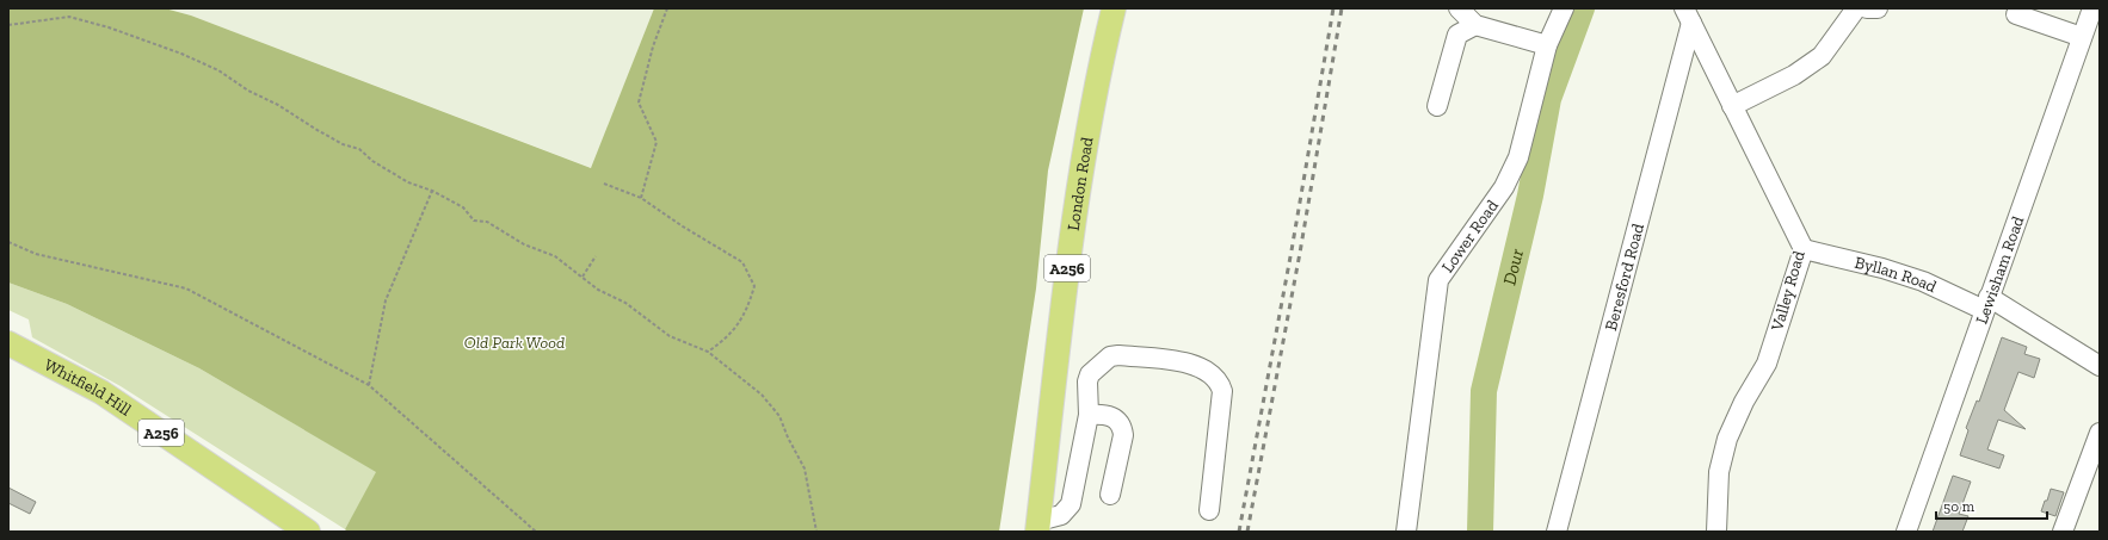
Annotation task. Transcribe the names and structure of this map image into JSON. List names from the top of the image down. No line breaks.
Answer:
{"streets":{"main road":["London Road","A256","Whitfield Hill"],"street":["Lower Road","Lewisham Road","Byllan Road","Beresford Road","Valley Road"]},"crossings":[["Lewisham Road","Byllan Road"],["Byllan Road","Valley Road"],["Beresford Road","Valley Road"]],"water":["Dour"],"parks":["Old Park Wood"],"scale_bar":"50 m"}
